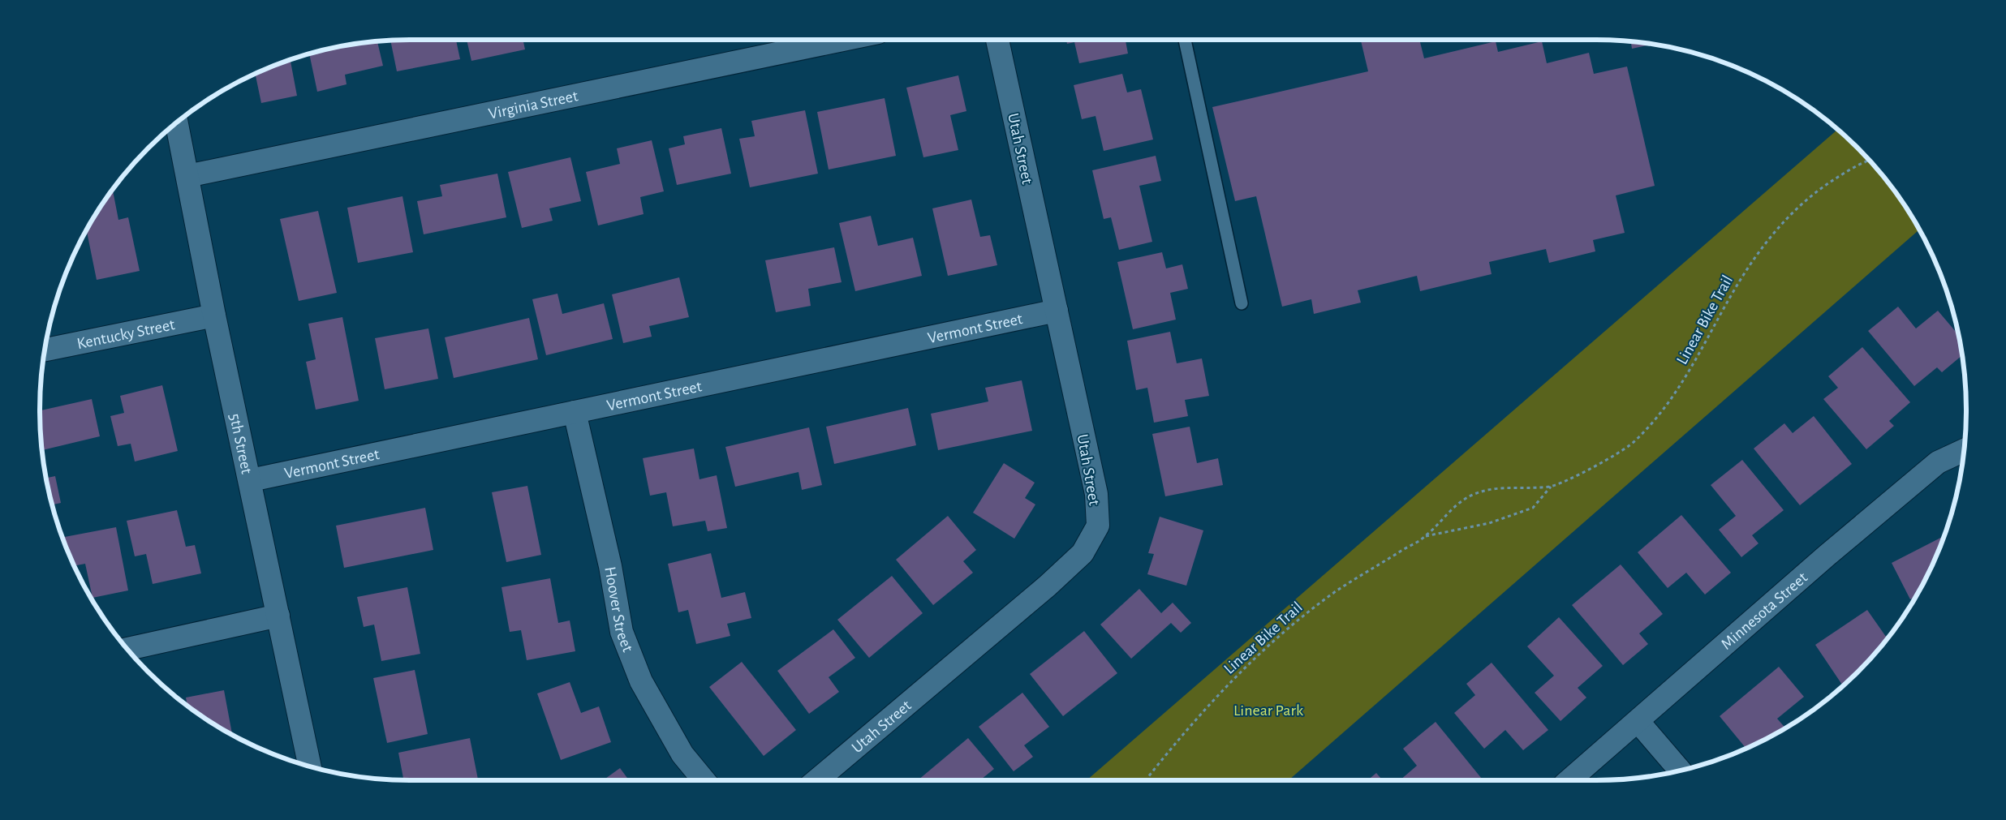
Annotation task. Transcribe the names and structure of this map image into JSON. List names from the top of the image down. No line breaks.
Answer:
{"streets":{"street":["Virginia Street","Utah Street","Vermont Street","Kentucky Street","5th Street","Hoover Street","Minnesota Street"],"path":["Linear Bike Trail"]},"crossings":[["Virginia Street","5th Street"],["Utah Street","Vermont Street"],["Vermont Street","5th Street"],["Vermont Street","Hoover Street"],["Kentucky Street","5th Street"]],"parks":["Linear Park"]}
